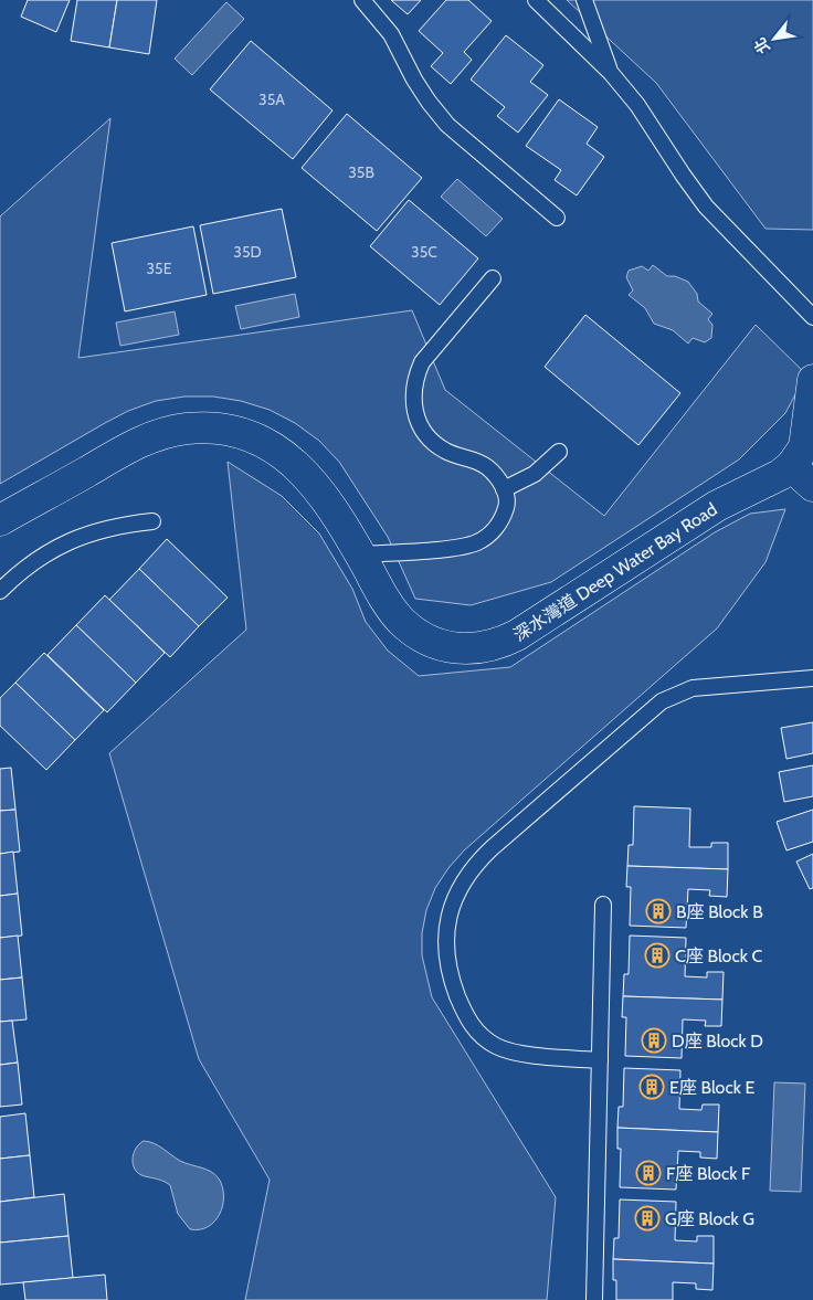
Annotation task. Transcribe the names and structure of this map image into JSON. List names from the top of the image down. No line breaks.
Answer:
{"streets":{"street":["深水灣道 Deep Water Bay Road"]},"places":{"building":["B座 Block B","C座 Block C","D座 Block D","E座 Block E","F座 Block F","G座 Block G"]},"house_numbers":["35A","35B","35D","35C","35E"],"north":"bottom left"}
